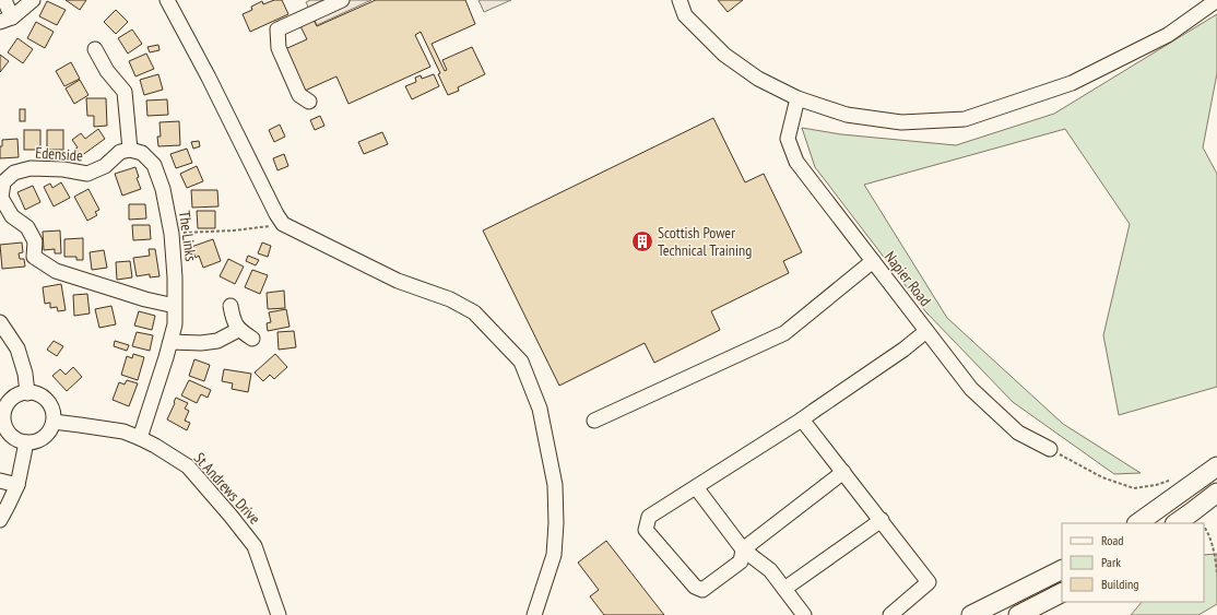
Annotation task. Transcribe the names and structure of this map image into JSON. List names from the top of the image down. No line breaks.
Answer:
{"streets":{"street":["Edenside","The Links","Napier Road","St Andrews Drive"]},"crossings":[["Edenside","The Links"],["The Links","St Andrews Drive"]],"places":{"building":["Scottish Power Technical Training"]},"legend":["Road","Park","Building"]}
